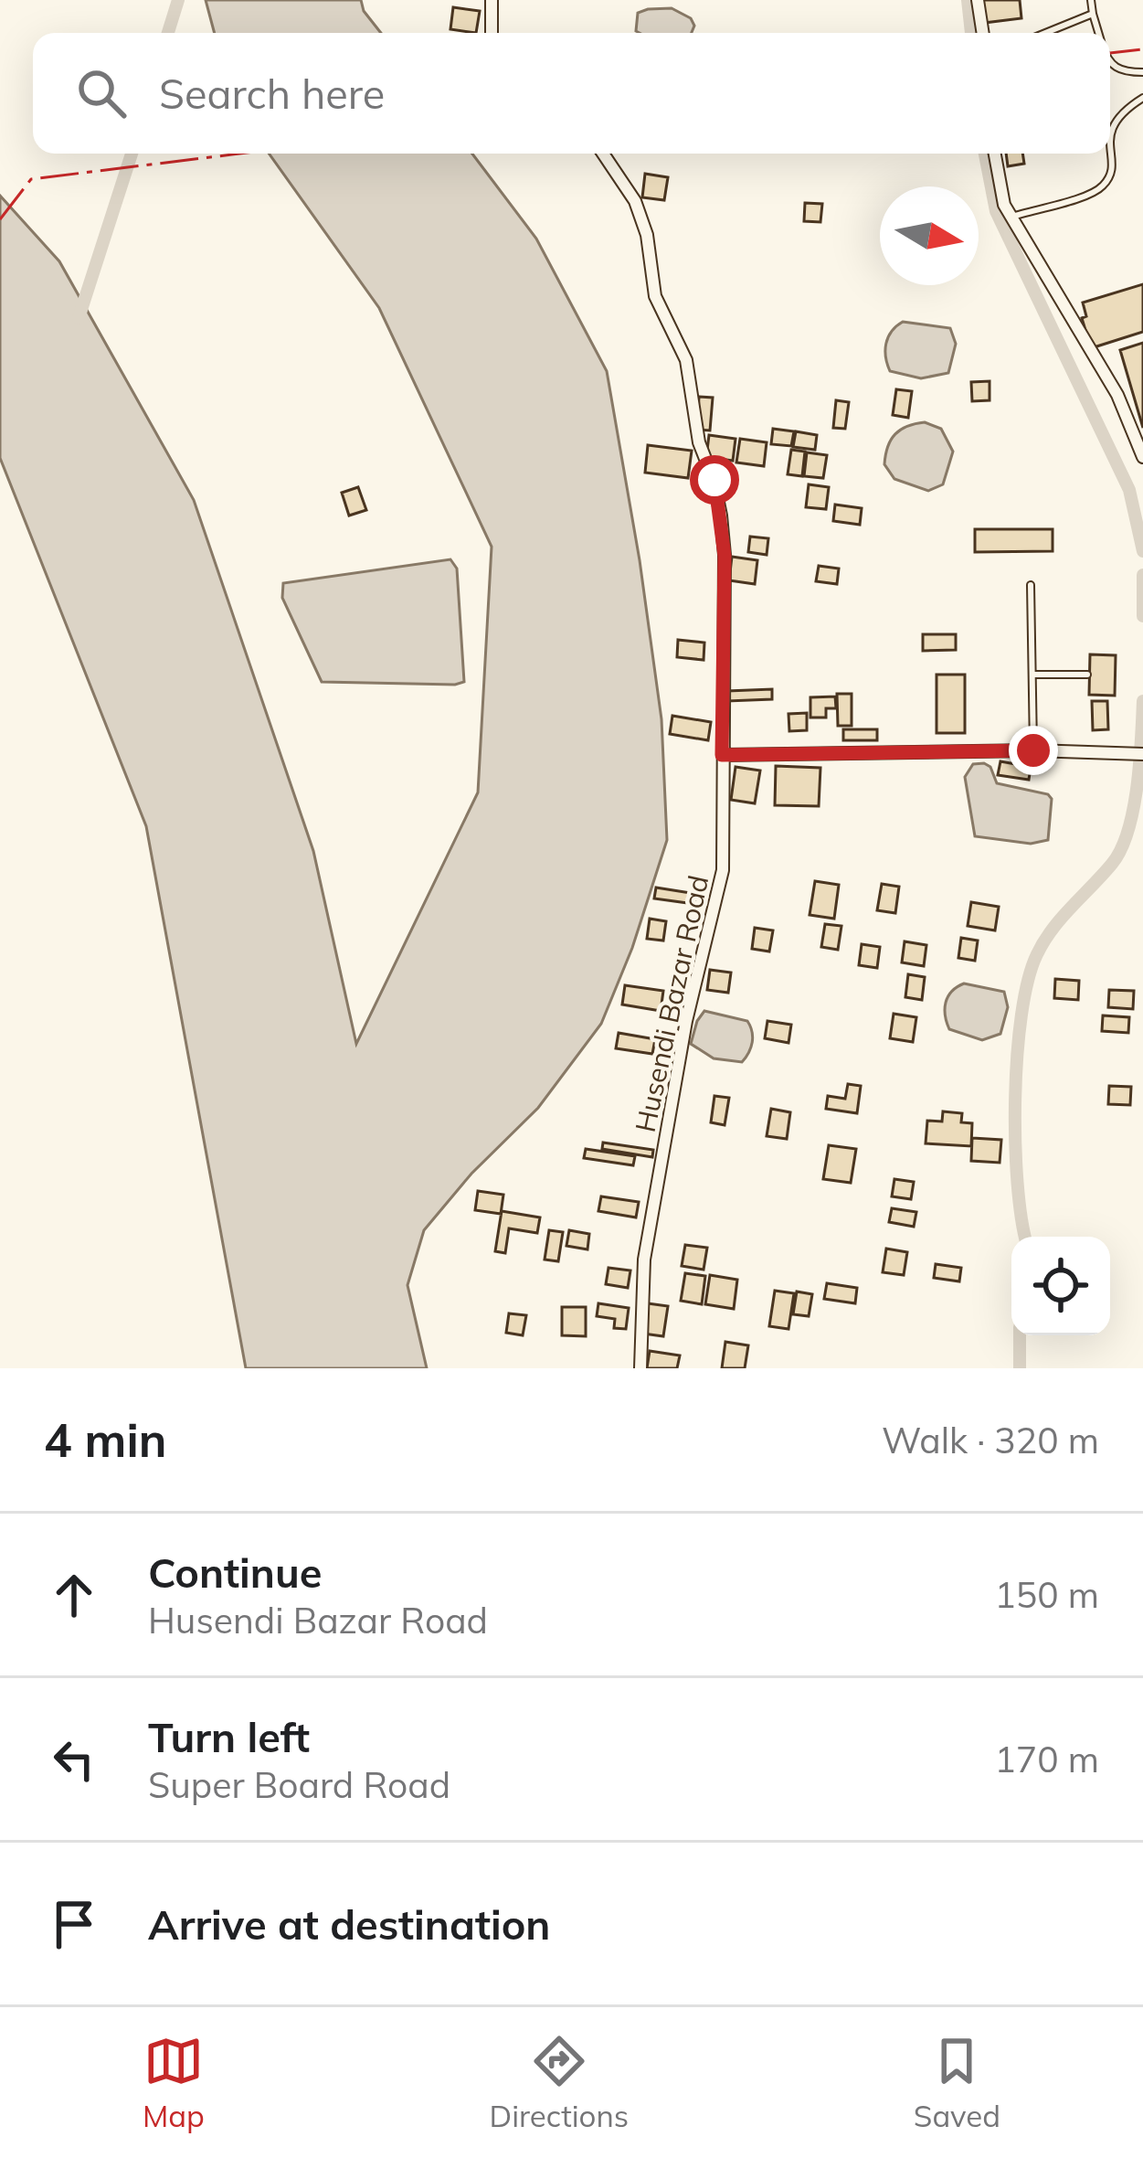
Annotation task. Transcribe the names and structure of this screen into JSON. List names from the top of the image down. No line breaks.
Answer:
{"streets":{"street":["Husendi Bazar Road"]},"north":"right","page":{"search":"Search here","heading":["4 min","Walk · 320 m"],"list":[["Continue","Husendi Bazar Road","150 m"],["Turn left","Super Board Road","170 m"],"Arrive at destination"],"nav":["Map","Directions","Saved"]}}
